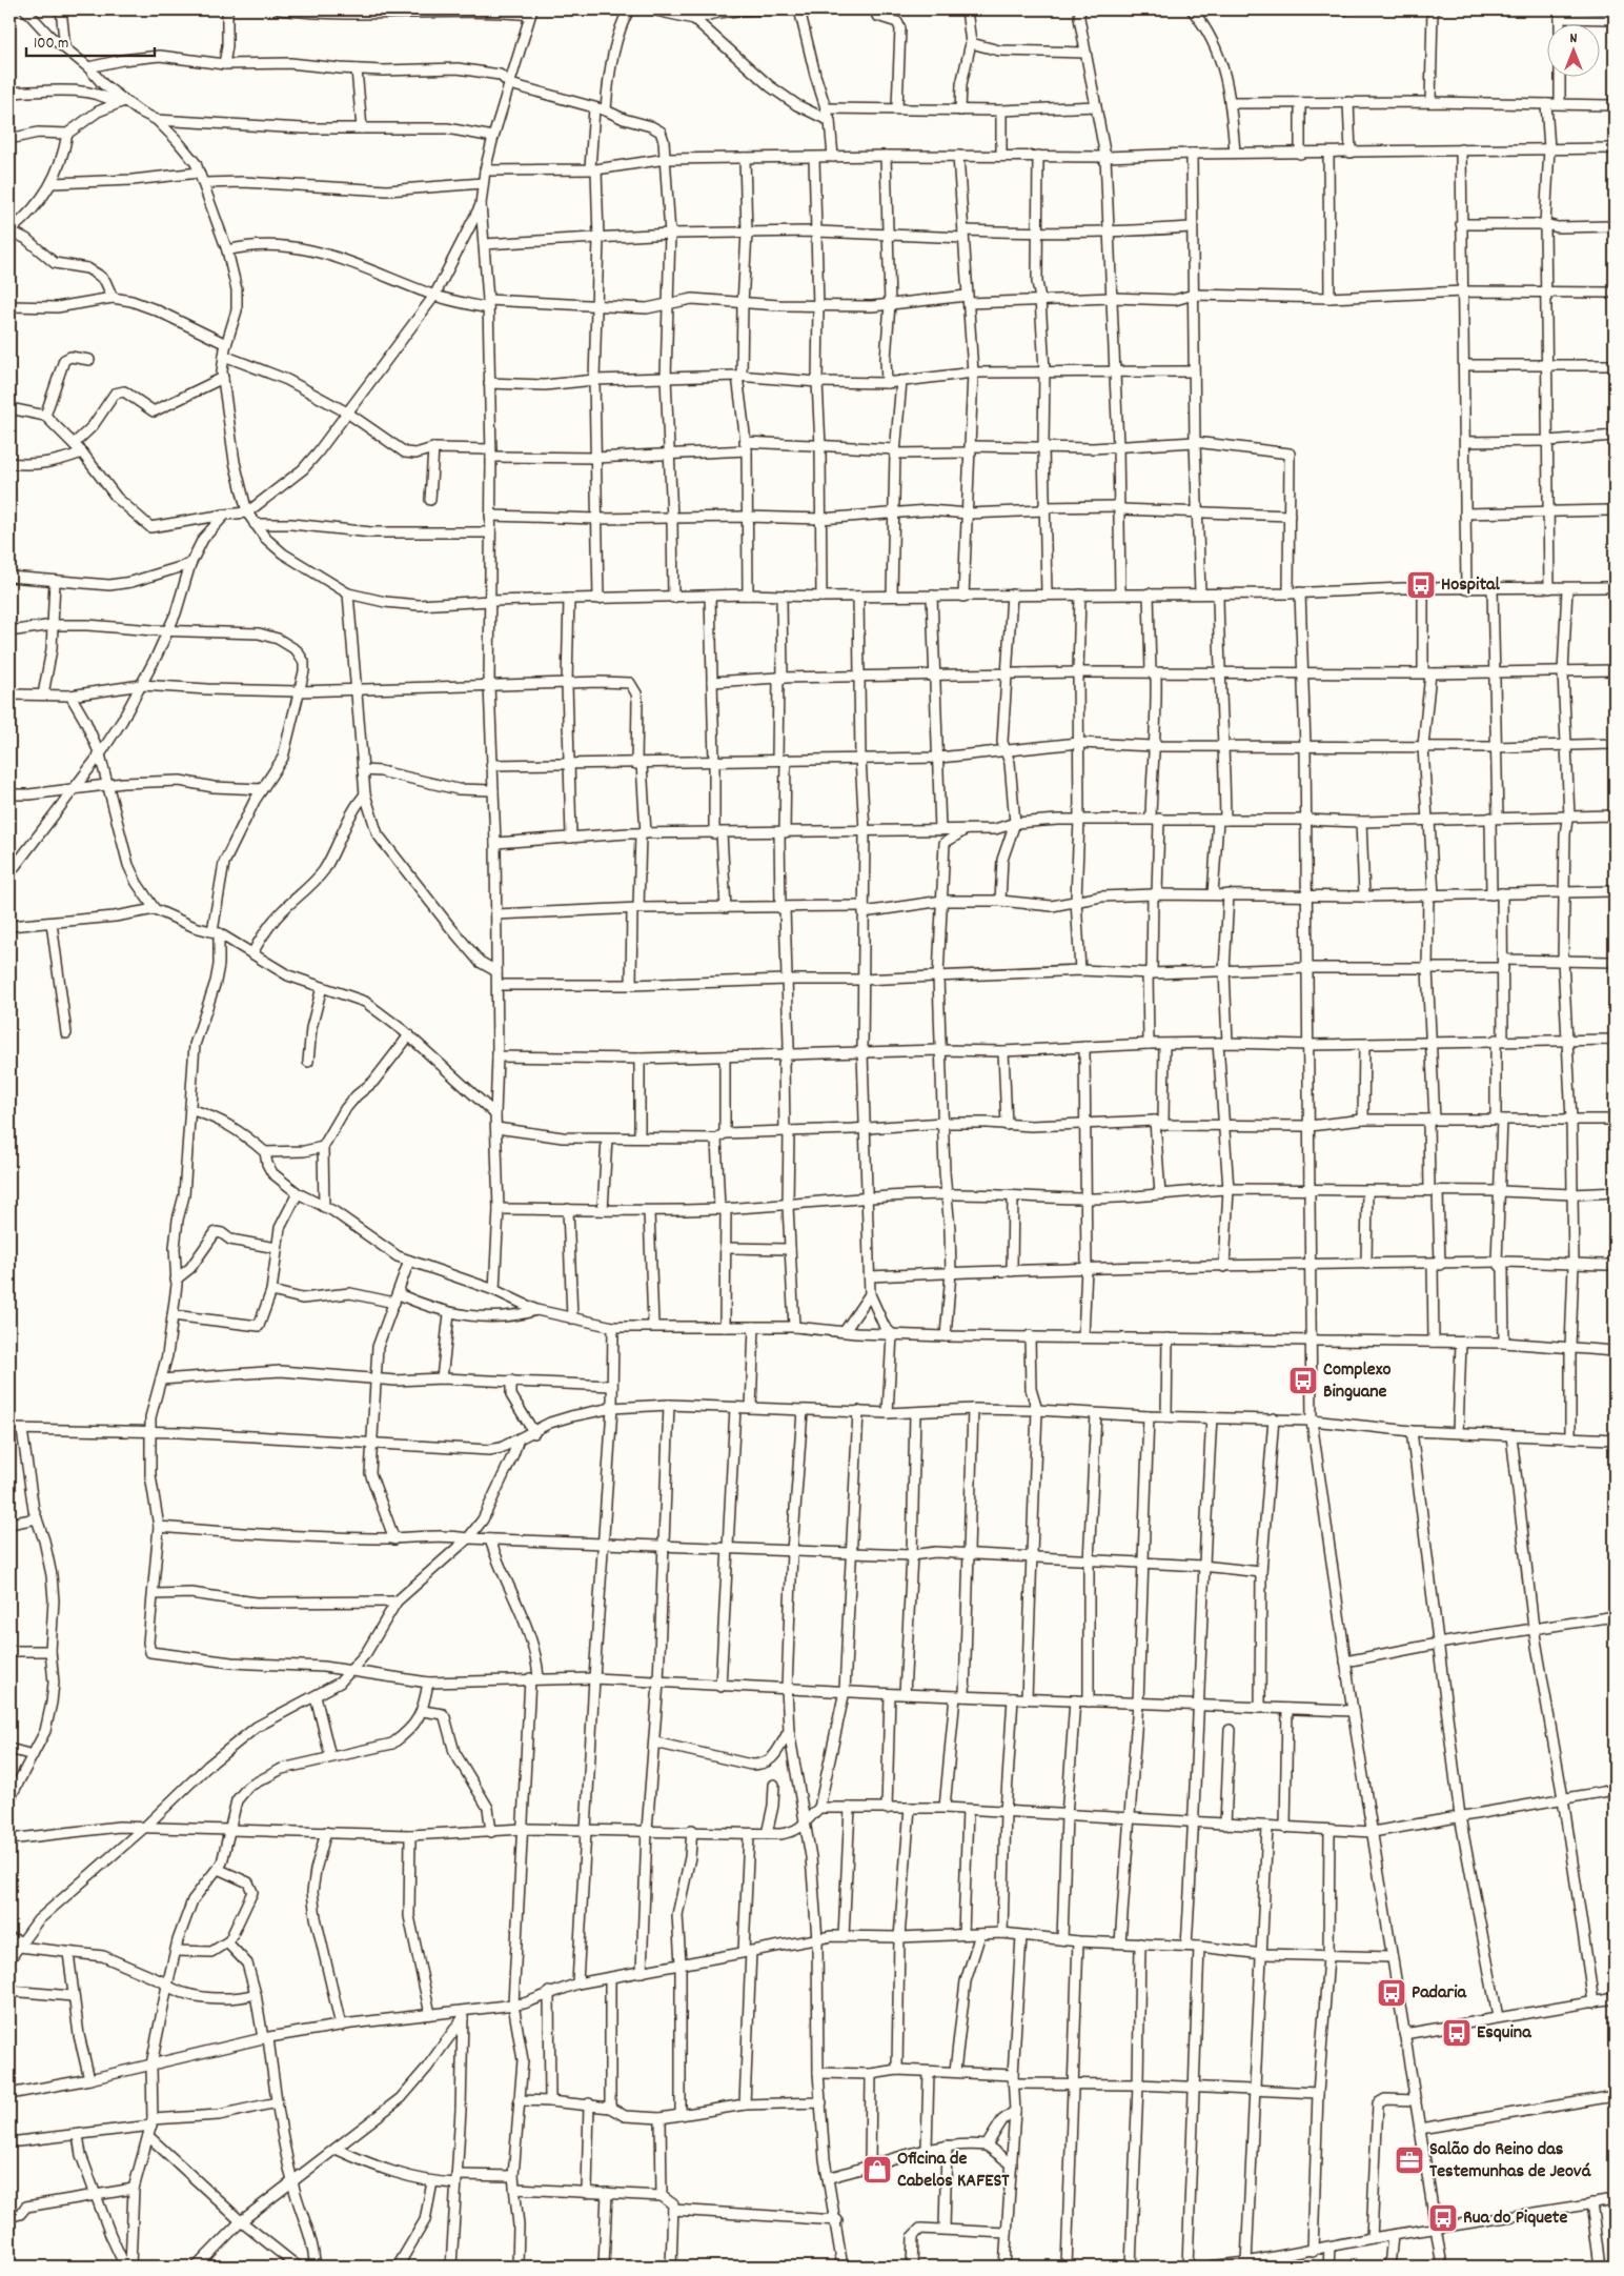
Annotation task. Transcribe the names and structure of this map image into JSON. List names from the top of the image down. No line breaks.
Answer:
{"places":{"bus stop":["Hospital","Complexo Binguane","Padaria","Esquina","Rua do Piquete"],"office":["Salão do Reino das Testemunhas de Jeová"],"shop":["Oficina de Cabelos KAFEST"]},"scale_bar":"100 m","north":"top"}
